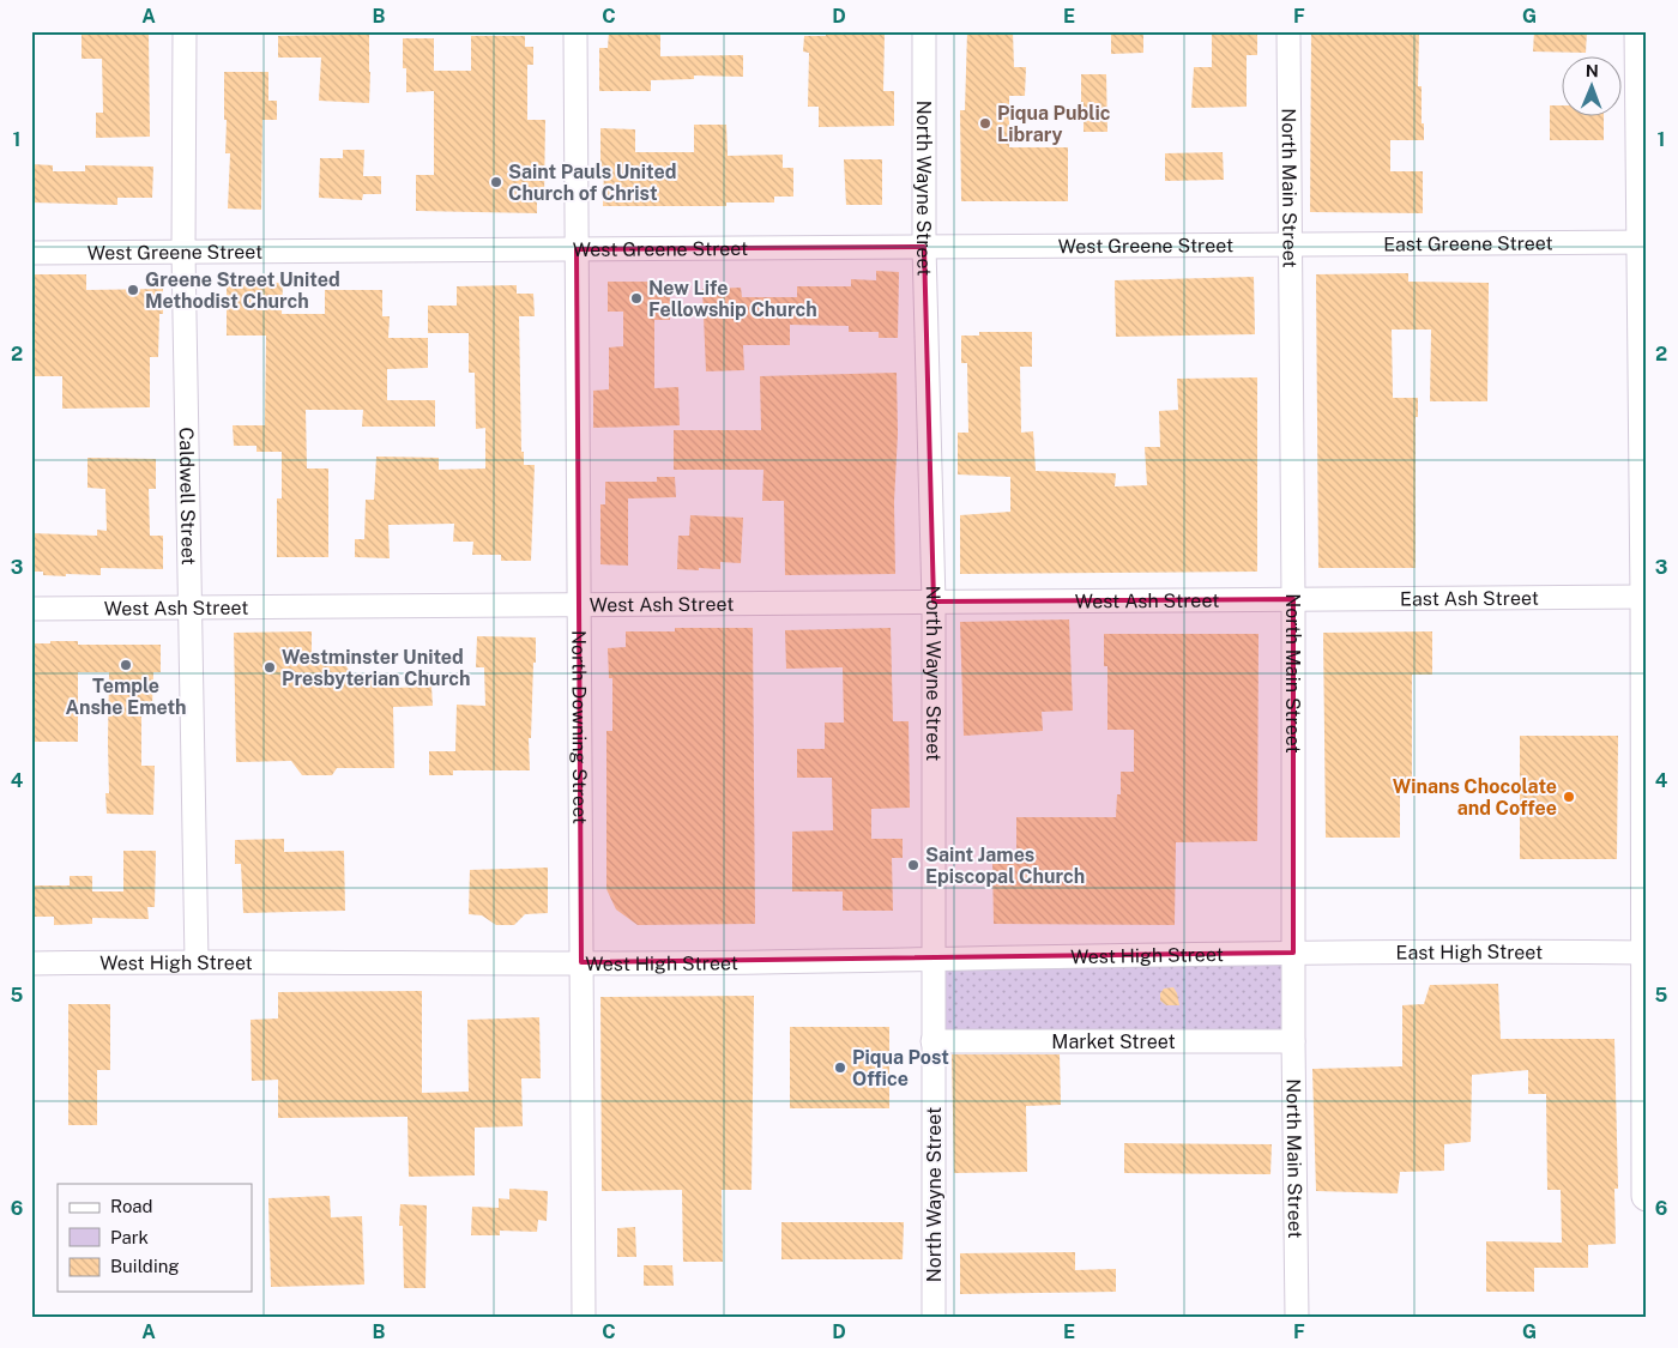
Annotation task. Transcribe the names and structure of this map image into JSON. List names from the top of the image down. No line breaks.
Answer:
{"streets":{"street":["North Wayne Street","North Main Street","East Greene Street","West Greene Street","Caldwell Street","East Ash Street","West Ash Street","North Downing Street","East High Street","West High Street","Market Street"]},"crossings":[["North Wayne Street","West Greene Street"],["North Wayne Street","West Ash Street"],["North Wayne Street","West High Street"],["North Wayne Street","Market Street"],["North Main Street","East Greene Street"],["North Main Street","West Greene Street"],["North Main Street","East Ash Street"],["North Main Street","West Ash Street"],["North Main Street","East High Street"],["North Main Street","West High Street"],["North Main Street","Market Street"],["East Greene Street","West Greene Street"],["West Greene Street","Caldwell Street"],["West Greene Street","North Downing Street"],["Caldwell Street","West Ash Street"],["Caldwell Street","West High Street"],["East Ash Street","West Ash Street"],["West Ash Street","North Downing Street"],["North Downing Street","West High Street"],["East High Street","West High Street"]],"places":["Piqua Public Library","Saint Pauls United Church of Christ","Greene Street United Methodist Church","New Life Fellowship Church","Temple Anshe Emeth","Westminster United Presbyterian Church","Winans Chocolate and Coffee","Saint James Episcopal Church","Piqua Post Office"],"legend":["Road","Park","Building"],"north":"top","grid":{"columns":["A","B","C","D","E","F","G"],"rows":["1","2","3","4","5","6"]}}
